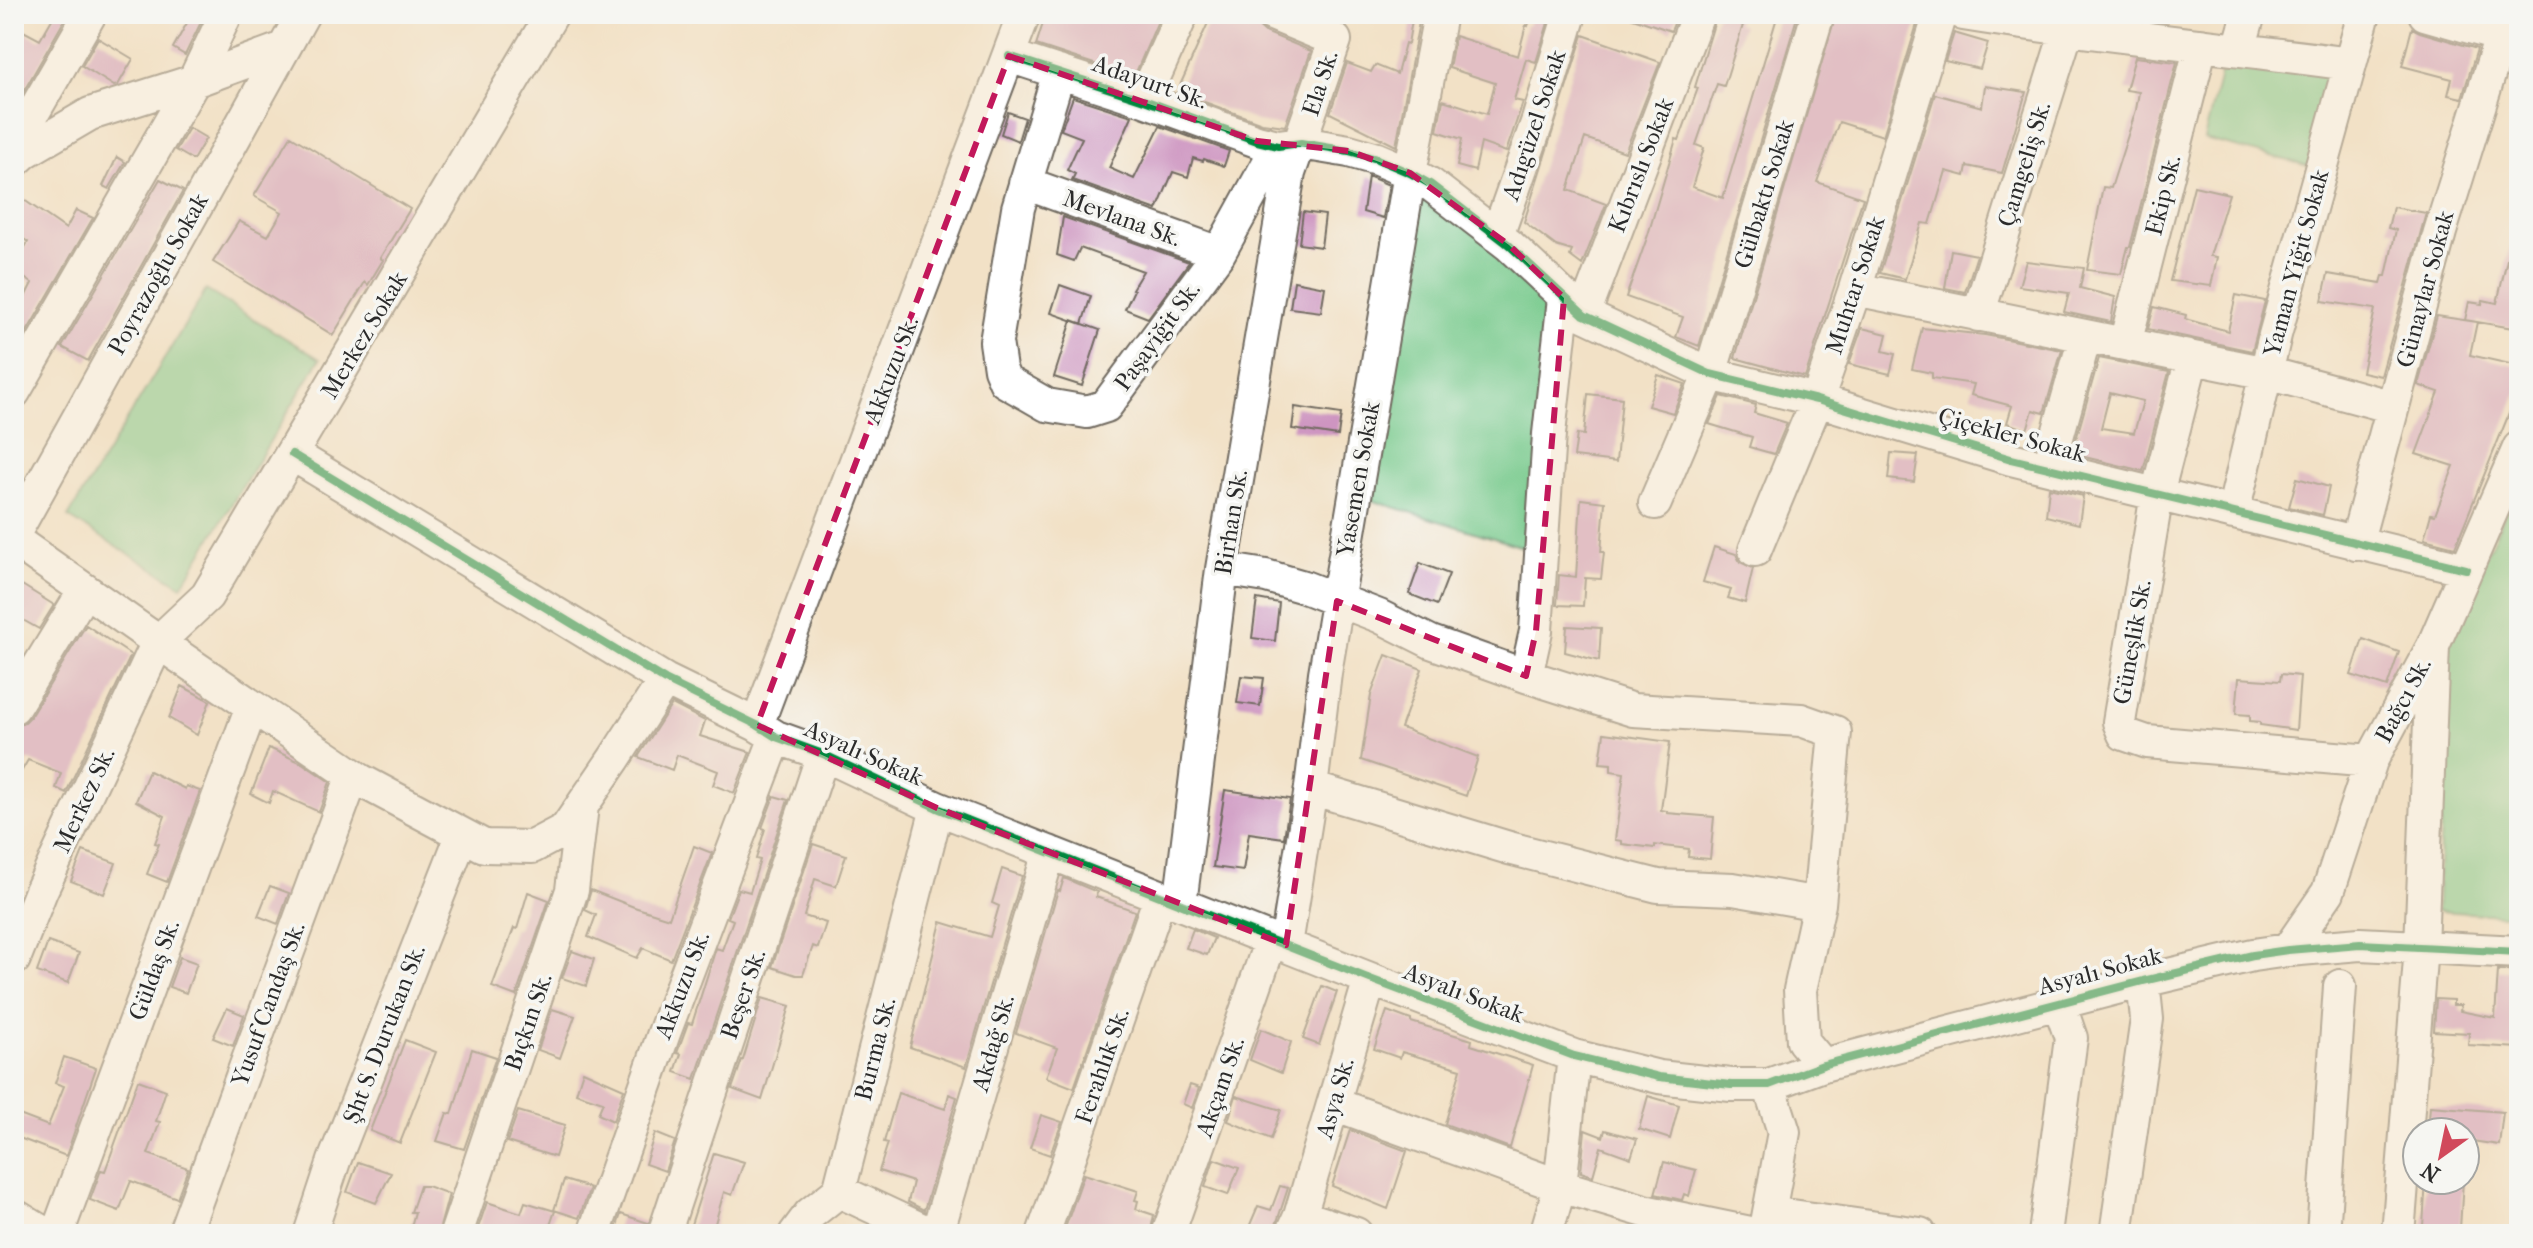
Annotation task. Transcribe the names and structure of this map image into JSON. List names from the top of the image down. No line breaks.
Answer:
{"streets":{"street":["Adayurt Sk.","Ela Sk.","Adıgüzel Sokak","Çamgeliş Sk.","Kıbrıslı Sokak","Gülbaktı Sokak","Ekip Sk.","Mevlana Sk.","Yaman Yiğit Sokak","Poyrazoğlu Sokak","Muhtar Sokak","Günaylar Sokak","Merkez Sokak","Paşayiğit Sk.","Akkuzu Sk.","Çiçekler Sokak","Yasemen Sokak","Birhan Sk.","Güneşlik Sk.","Bağcı Sk.","Asyalı Sokak","Merkez Sk.","Güldaş Sk.","Beşer Sk.","Yusuf Candaş Sk.","Bıçkın Sk.","Şht S. Durukan Sk.","Akdağ Sk.","Burma Sk.","Ferahlık Sk.","Akçam Sk.","Asya Sk."]},"crossings":[["Adayurt Sk.","Ela Sk."],["Adayurt Sk.","Paşayiğit Sk."],["Adayurt Sk.","Akkuzu Sk."],["Adayurt Sk.","Çiçekler Sokak"],["Adayurt Sk.","Yasemen Sokak"],["Adayurt Sk.","Birhan Sk."],["Ela Sk.","Paşayiğit Sk."],["Ela Sk.","Birhan Sk."],["Adıgüzel Sokak","Çiçekler Sokak"],["Kıbrıslı Sokak","Çiçekler Sokak"],["Gülbaktı Sokak","Çiçekler Sokak"],["Mevlana Sk.","Paşayiğit Sk."],["Yaman Yiğit Sokak","Çiçekler Sokak"],["Muhtar Sokak","Çiçekler Sokak"],["Günaylar Sokak","Çiçekler Sokak"],["Merkez Sokak","Asyalı Sokak"],["Merkez Sokak","Merkez Sk."],["Paşayiğit Sk.","Birhan Sk."],["Akkuzu Sk.","Asyalı Sokak"],["Çiçekler Sokak","Yasemen Sokak"],["Çiçekler Sokak","Güneşlik Sk."],["Çiçekler Sokak","Bağcı Sk."],["Yasemen Sokak","Asyalı Sokak"],["Yasemen Sokak","Akçam Sk."],["Birhan Sk.","Asyalı Sokak"],["Birhan Sk.","Ferahlık Sk."],["Güneşlik Sk.","Bağcı Sk."],["Bağcı Sk.","Asyalı Sokak"],["Asyalı Sokak","Beşer Sk."],["Asyalı Sokak","Akdağ Sk."],["Asyalı Sokak","Burma Sk."],["Asyalı Sokak","Ferahlık Sk."],["Asyalı Sokak","Akçam Sk."],["Asyalı Sokak","Asya Sk."]],"north":"bottom left"}
